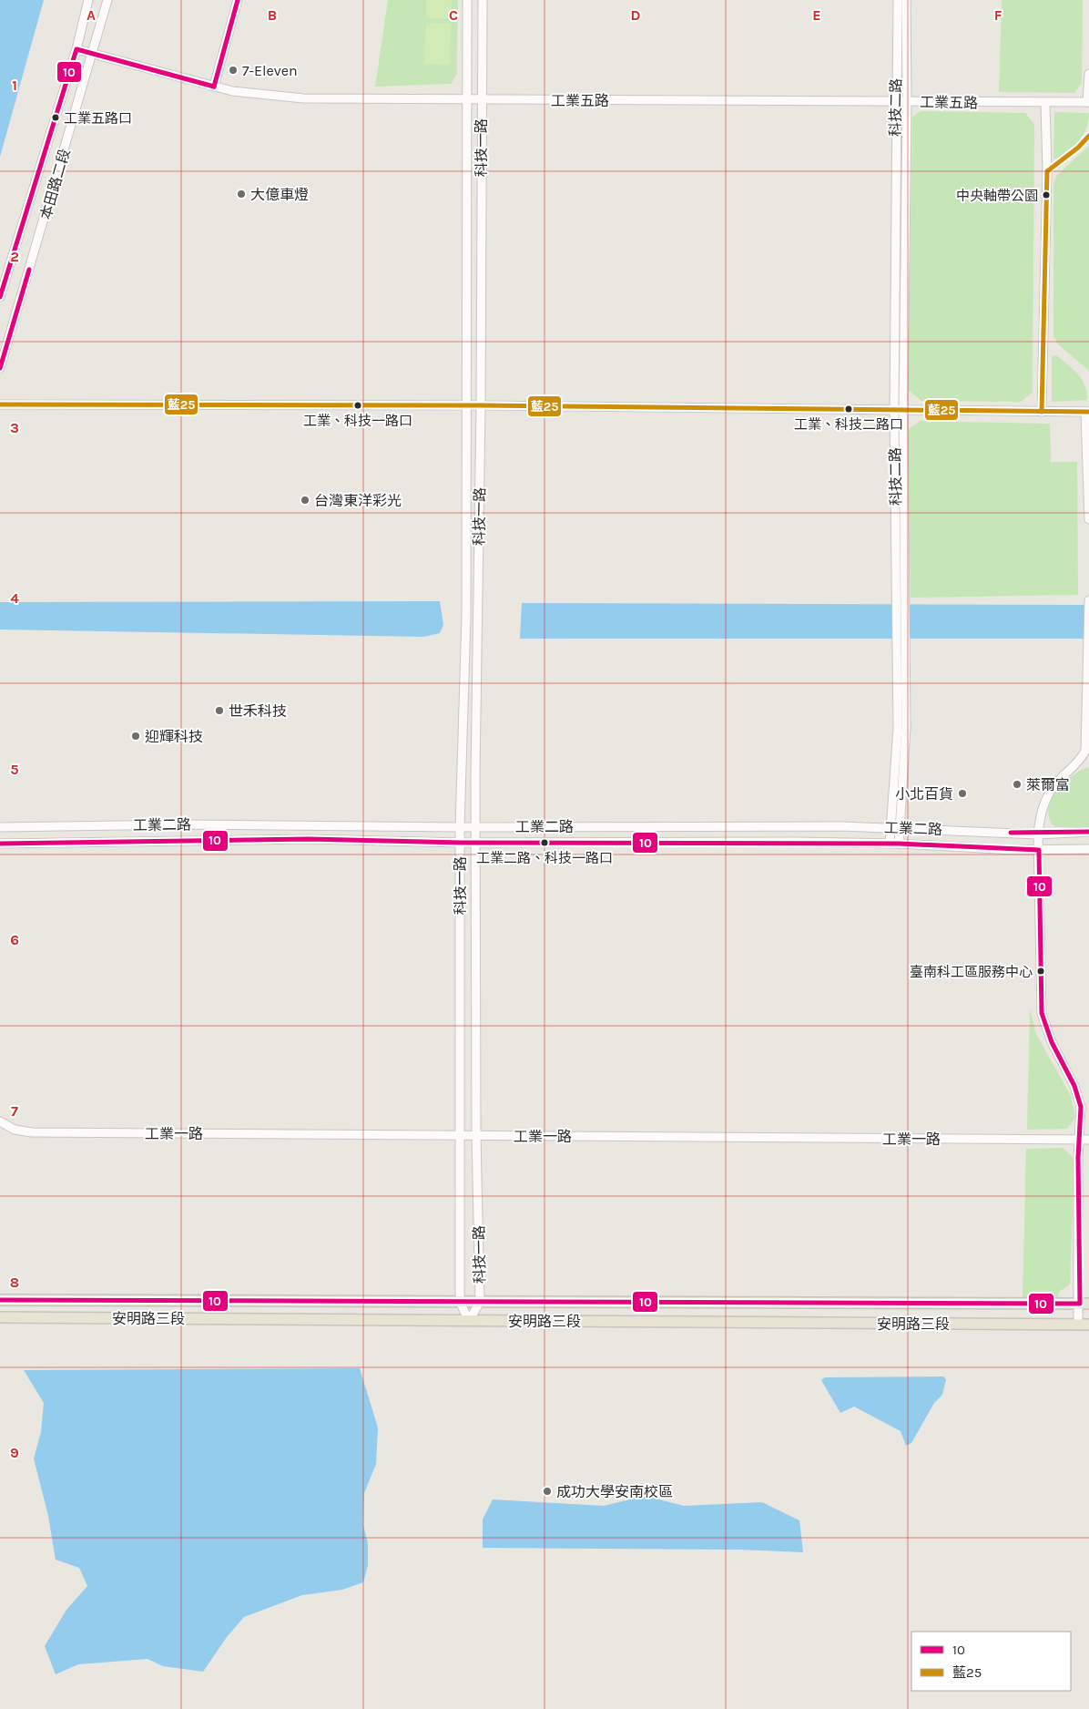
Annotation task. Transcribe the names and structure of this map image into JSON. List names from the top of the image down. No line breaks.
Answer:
{"streets":{"main road":["安明路三段"],"street":["工業五路","科技二路","科技一路","本田路二段","工業二路","工業一路"]},"crossings":[["工業五路","科技二路"],["工業五路","科技一路"],["工業五路","本田路二段"],["科技二路","工業二路"],["科技一路","工業二路"],["科技一路","工業一路"],["科技一路","安明路三段"]],"places":["7-Eleven","工業五路口","大億車燈","中央軸帶公園","工業、科技一路口","工業、科技二路口","台灣東洋彩光","世禾科技","迎輝科技","萊爾富","小北百貨","工業二路、科技一路口","臺南科工區服務中心","成功大學安南校區"],"lines":["transit line 10","transit line 藍25"],"legend":["10","藍25"],"grid":{"columns":["A","B","C","D","E","F"],"rows":["1","2","3","4","5","6","7","8","9"]}}
